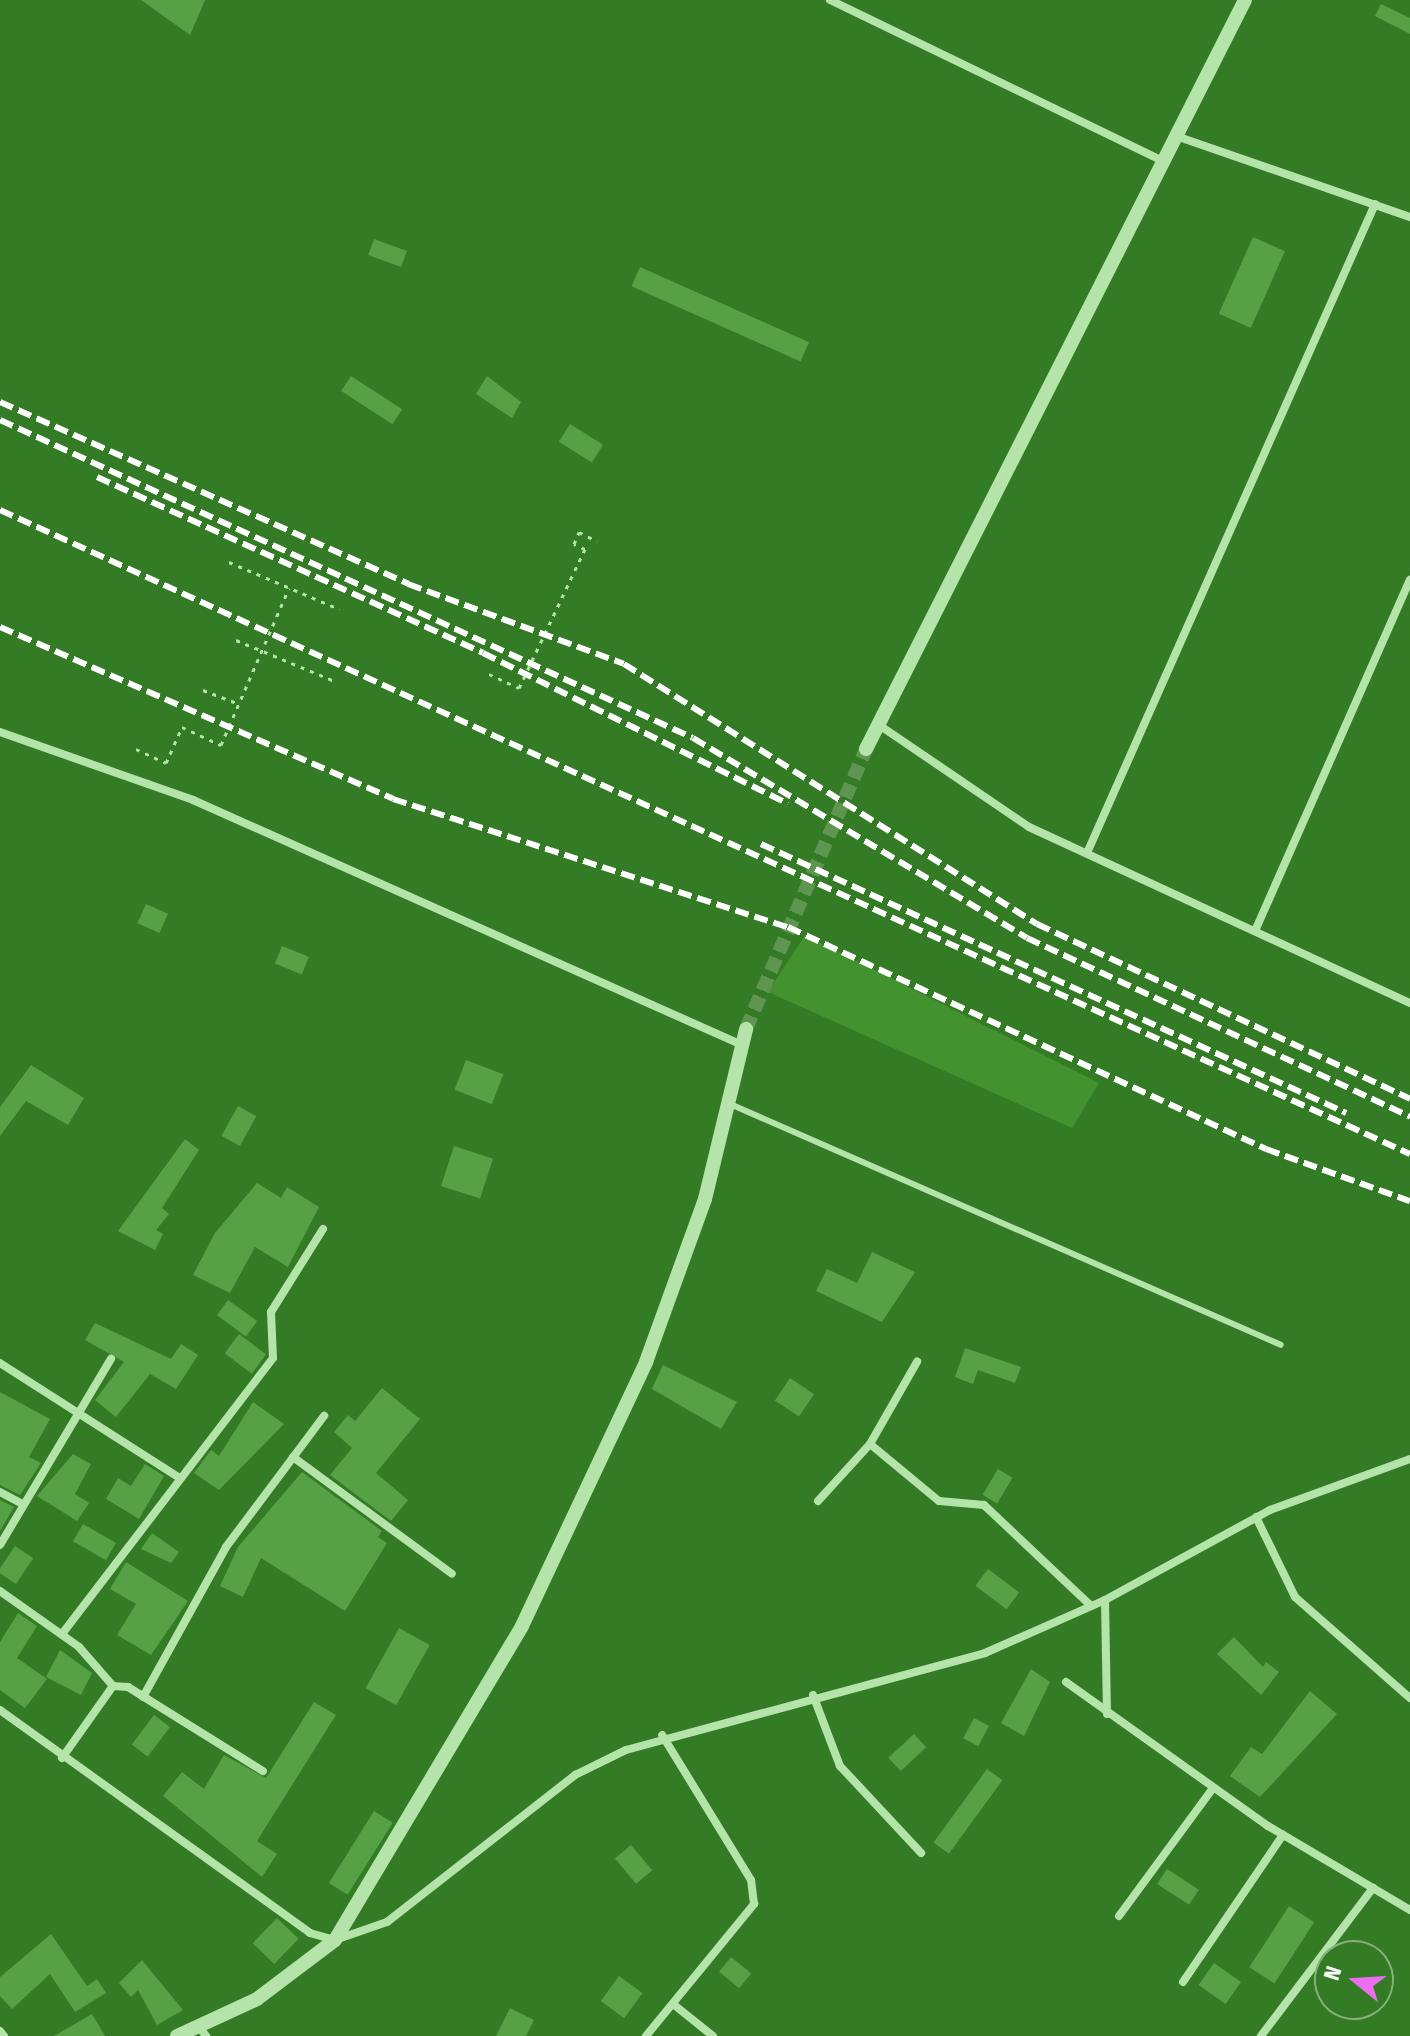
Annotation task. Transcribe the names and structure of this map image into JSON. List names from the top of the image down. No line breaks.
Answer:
{"north":"left"}
